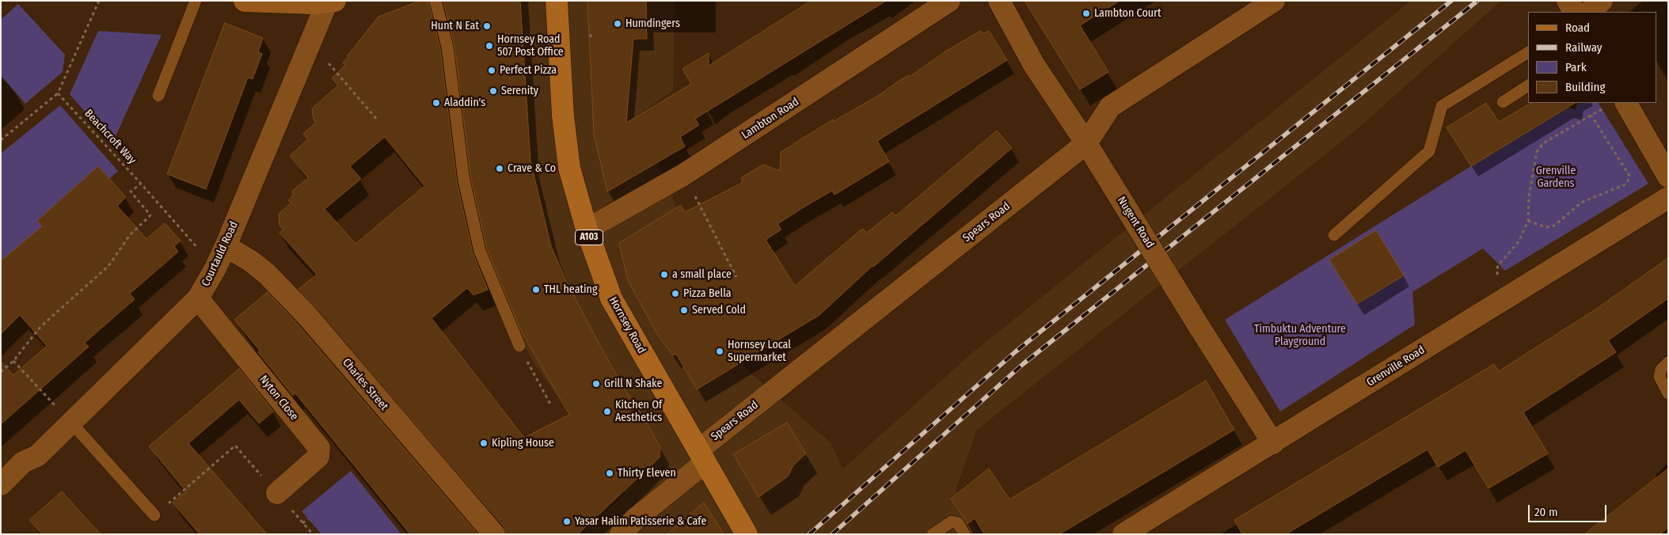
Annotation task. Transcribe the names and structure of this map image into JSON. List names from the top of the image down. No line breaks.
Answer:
{"streets":{"main road":["A103","Hornsey Road"],"street":["Lambton Road","Spears Road","Nugent Road","Courtauld Road","Grenville Road","Charles Street","Nyton Close"],"path":["Beachcroft Way"]},"crossings":[["Lambton Road","Hornsey Road"],["Beachcroft Way","Courtauld Road"],["Spears Road","Nugent Road"],["Spears Road","Hornsey Road"],["Nugent Road","Grenville Road"],["Courtauld Road","Charles Street"],["Courtauld Road","Nyton Close"]],"parks":["Grenville Gardens","Timbuktu Adventure Playground"],"places":["Lambton Court","Humdingers","Hunt N Eat","Hornsey Road 507 Post Office","Perfect Pizza","Serenity","Aladdin's","Crave & Co","a small place","THL heating","Pizza Bella","Served Cold","Hornsey Local Supermarket","Grill N Shake","Kitchen Of Aesthetics","Kipling House","Thirty Eleven","Yasar Halim Patisserie & Cafe"],"legend":["Road","Railway","Park","Building"],"scale_bar":"20 m"}
